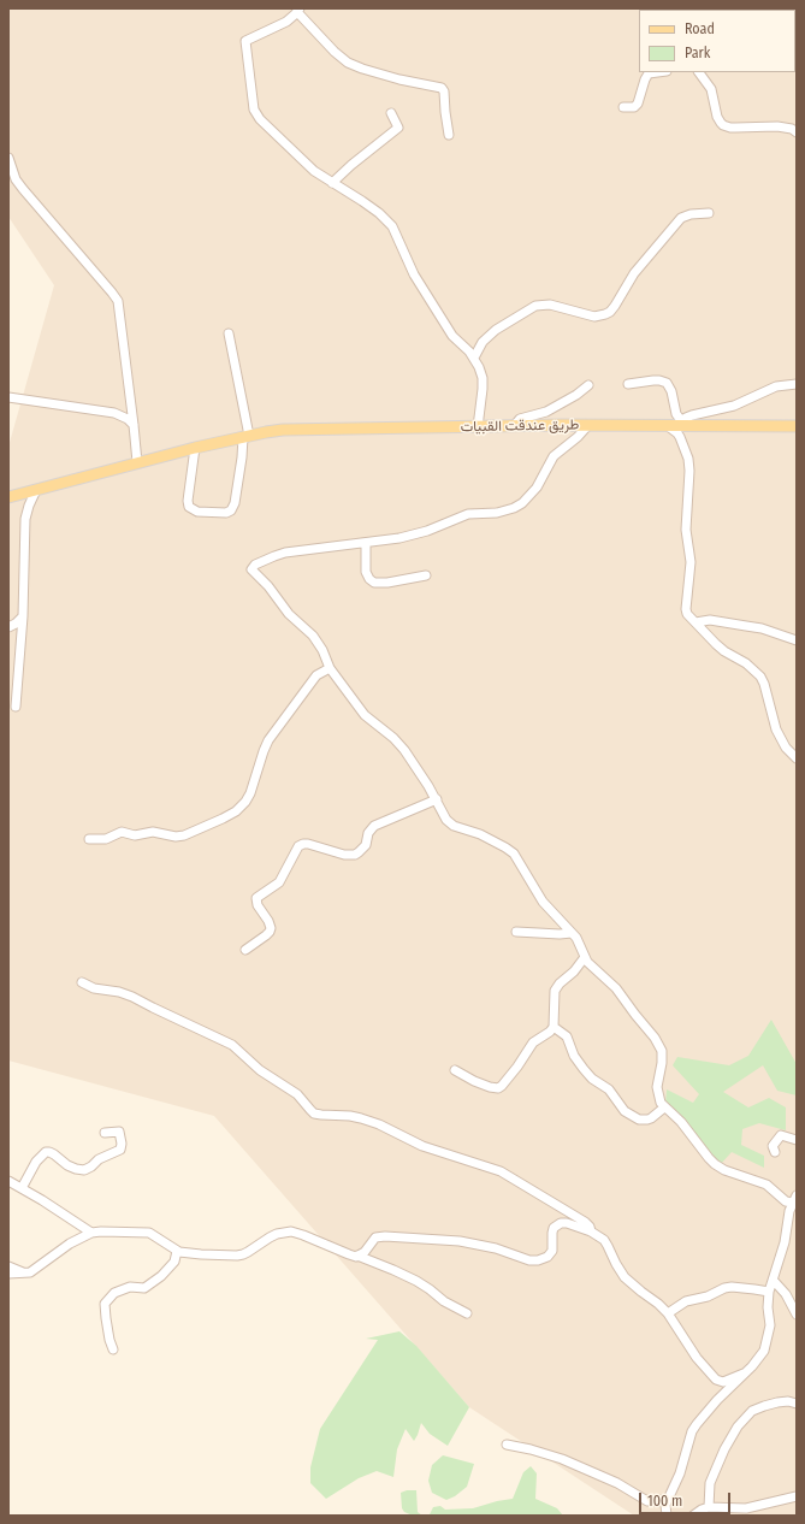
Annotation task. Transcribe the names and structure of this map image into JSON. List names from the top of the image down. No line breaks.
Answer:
{"streets":{"main road":["طريق عندقت القبيات"]},"legend":["Road","Park"],"scale_bar":"100 m"}
